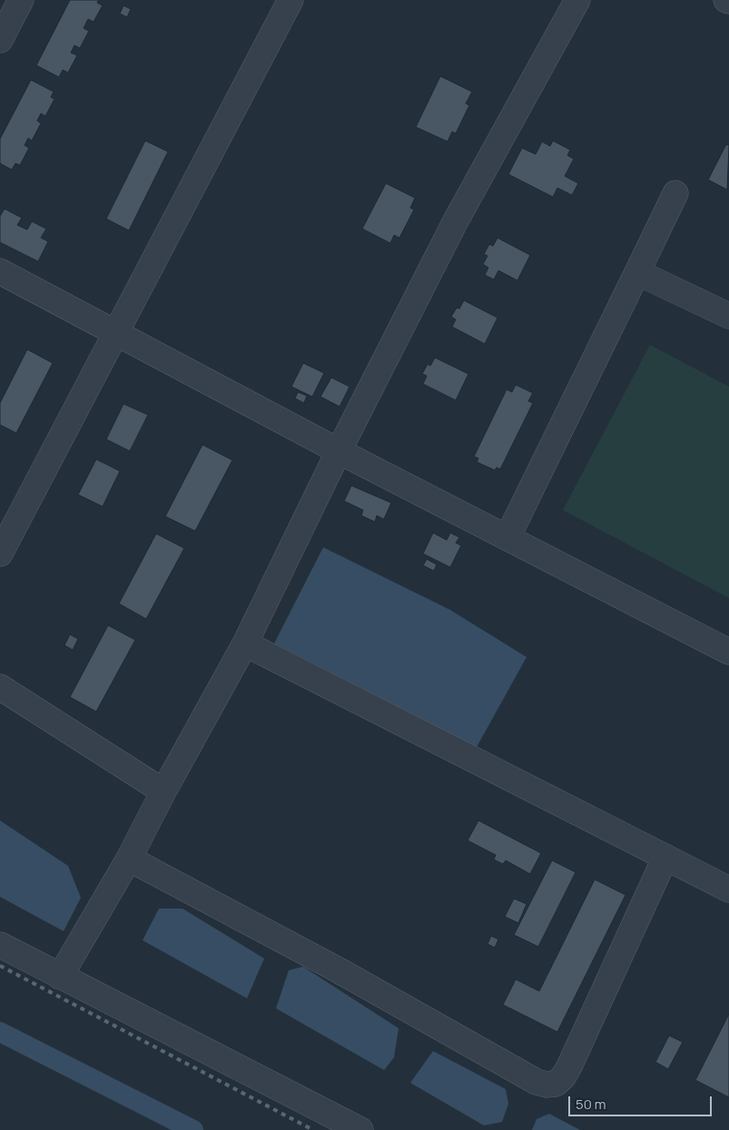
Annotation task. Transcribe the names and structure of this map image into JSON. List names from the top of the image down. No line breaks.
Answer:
{"scale_bar":"50 m"}
